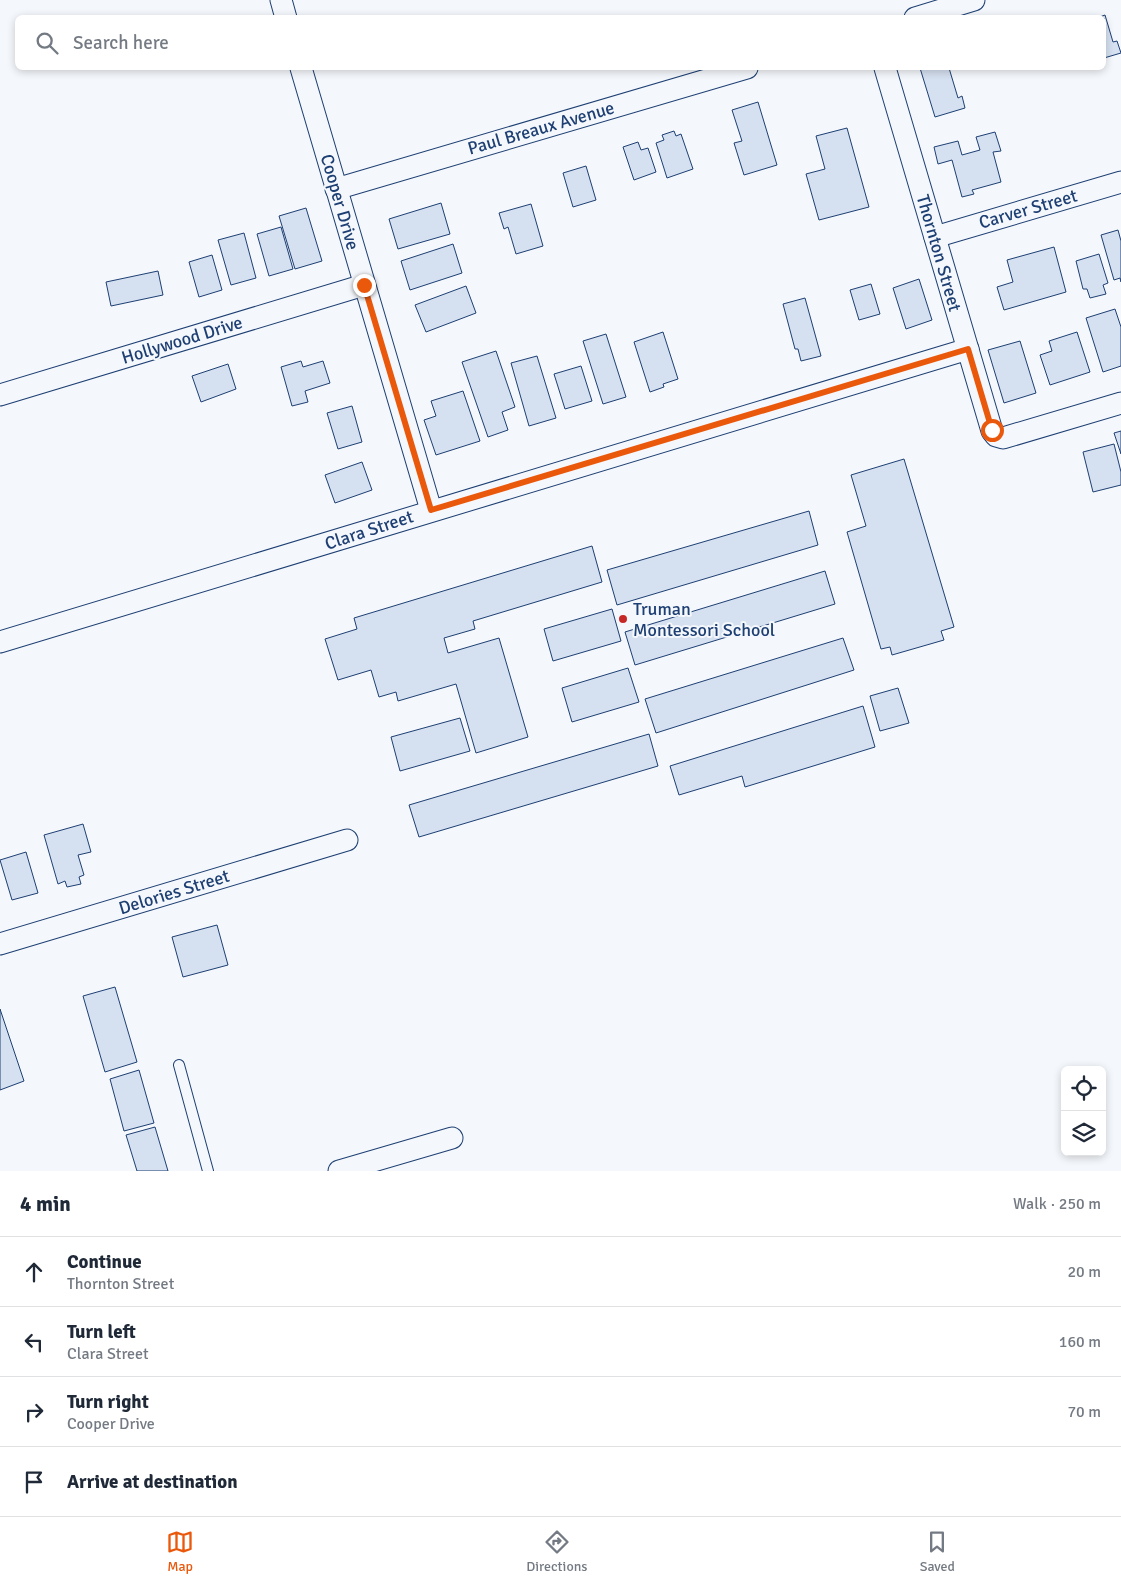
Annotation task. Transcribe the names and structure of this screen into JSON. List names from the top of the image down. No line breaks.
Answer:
{"streets":{"street":["Paul Breaux Avenue","Cooper Drive","Carver Street","Thornton Street","Hollywood Drive","Clara Street","Delories Street"]},"crossings":[["Paul Breaux Avenue","Cooper Drive"],["Cooper Drive","Hollywood Drive"],["Cooper Drive","Clara Street"],["Carver Street","Thornton Street"],["Thornton Street","Clara Street"]],"places":["Truman Montessori School"],"page":{"search":"Search here","heading":["4 min","Walk · 250 m"],"list":[["Continue","Thornton Street","20 m"],["Turn left","Clara Street","160 m"],["Turn right","Cooper Drive","70 m"],"Arrive at destination"],"nav":["Map","Directions","Saved"]}}
